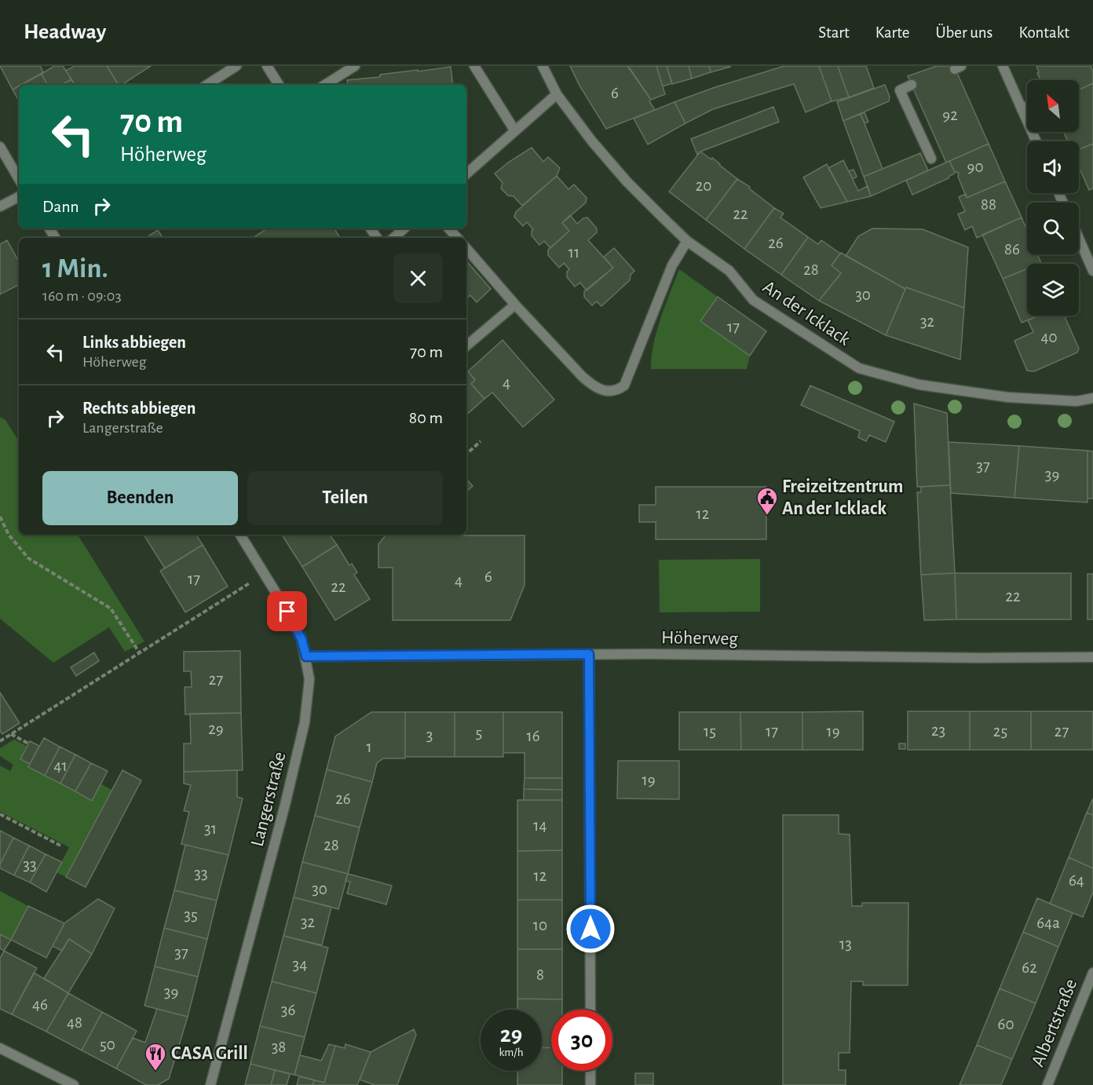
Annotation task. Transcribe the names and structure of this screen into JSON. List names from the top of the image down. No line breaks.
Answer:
{"streets":{"street":["An der Icklack","Höherweg","Langerstraße","Albertstraße"]},"crossings":[["Höherweg","Langerstraße"]],"places":{"public building":["Freizeitzentrum An der Icklack"],"restaurant":["CASA Grill"]},"house_numbers":["6","92","90","20","88","22","26","86","11","28","30","32","17","40","4","37","39","12","6","17","4","22","22","27","29","23","15","17","19","25","27","5","3","16","1","41","19","26","14","31","28","33","33","12","64","30","35","32","64a","10","13","37","34","62","8","39","46","36","48","60","50","38"],"north":"top left","page":{"header":"Headway","nav":["Start","Karte","Über uns","Kontakt"],"turn":["70 m","Höherweg"],"then":"Dann","heading":["1 Min.","160 m · 09:03"],"list":[{"name":"Links abbiegen","note":"Höherweg","value":"70 m"},{"name":"Rechts abbiegen","note":"Langerstraße","value":"80 m"}],"buttons":["Beenden","Teilen"],"speed":"29 km/h","limit":"30"}}
